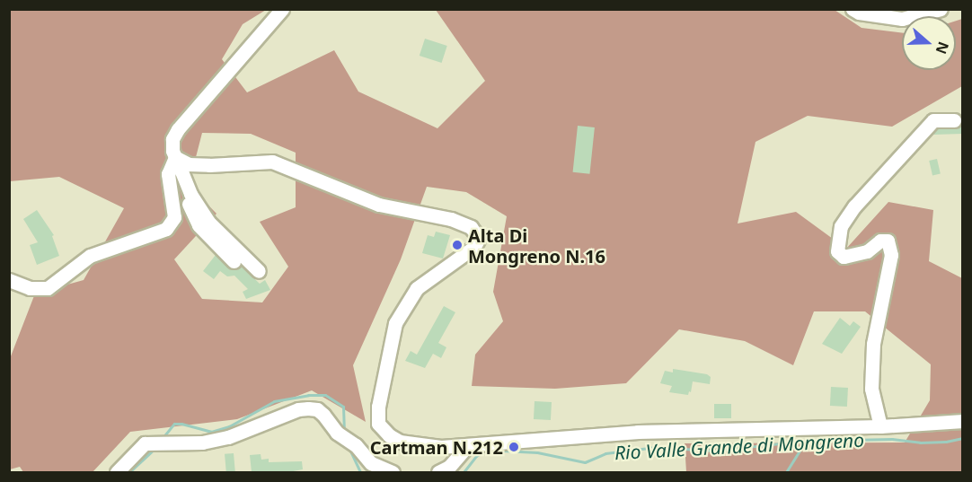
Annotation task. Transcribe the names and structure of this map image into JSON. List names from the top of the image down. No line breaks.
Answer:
{"water":["Rio Valle Grande di Mongreno"],"places":["Alta Di Mongreno N.16","Cartman N.212"],"north":"right"}
